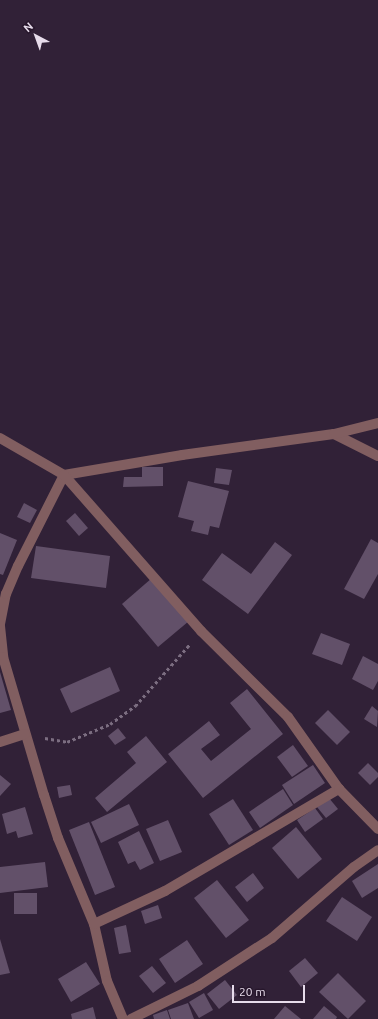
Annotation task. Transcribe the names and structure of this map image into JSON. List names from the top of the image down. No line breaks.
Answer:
{"scale_bar":"20 m","north":"top left"}
